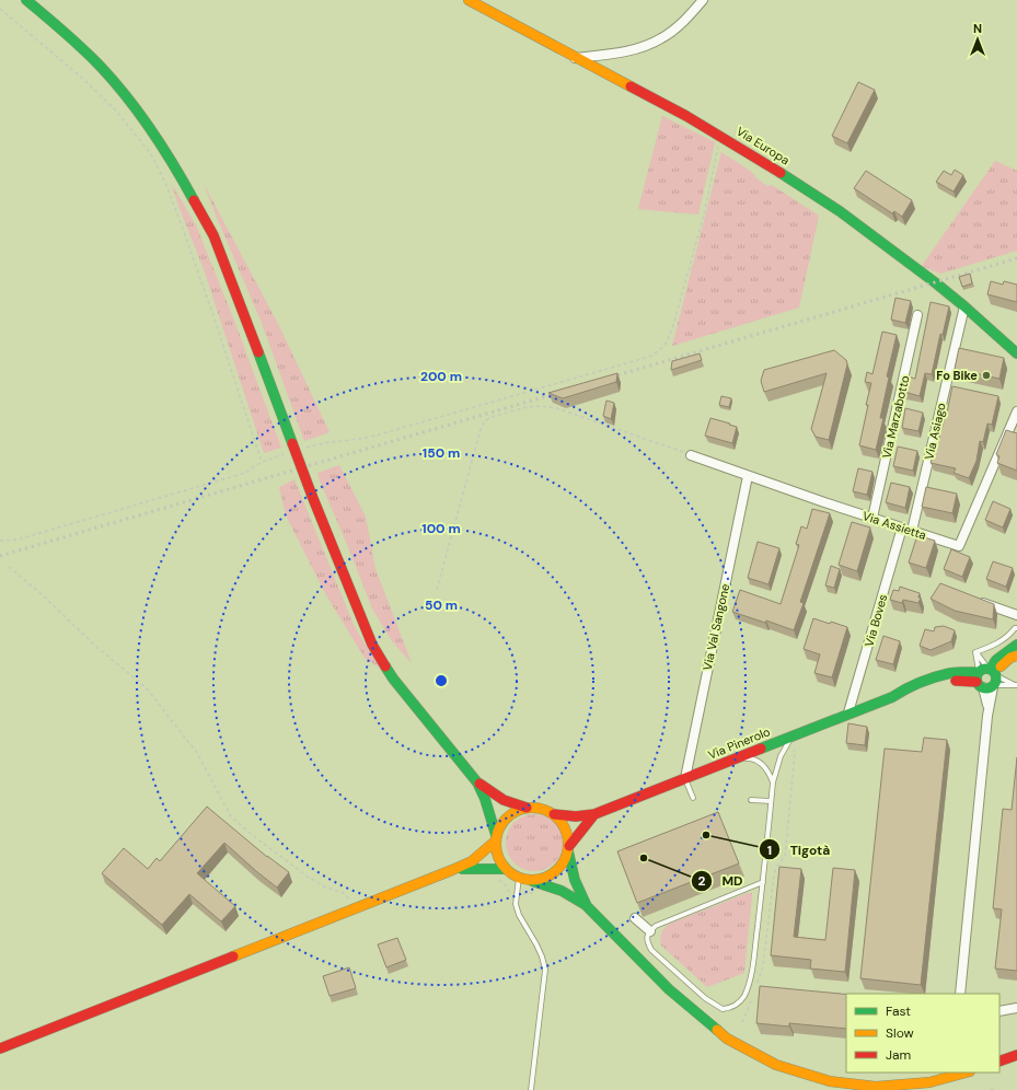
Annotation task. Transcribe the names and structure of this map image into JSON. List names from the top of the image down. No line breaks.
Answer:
{"streets":{"main road":["Via Europa","Via Pinerolo"],"street":["Via Marzabotto","Via Asiago","Via Assietta","Via Boves","Via Val Sangone"]},"crossings":[["Via Europa","Via Asiago"],["Via Marzabotto","Via Assietta"],["Via Asiago","Via Assietta"],["Via Assietta","Via Boves"],["Via Assietta","Via Val Sangone"],["Via Boves","Via Pinerolo"],["Via Val Sangone","Via Pinerolo"]],"places":["Fo Bike","Tigotà","MD"],"legend":["Fast","Slow","Jam"],"north":"top","rings":["200 m","150 m","100 m","50 m"]}
